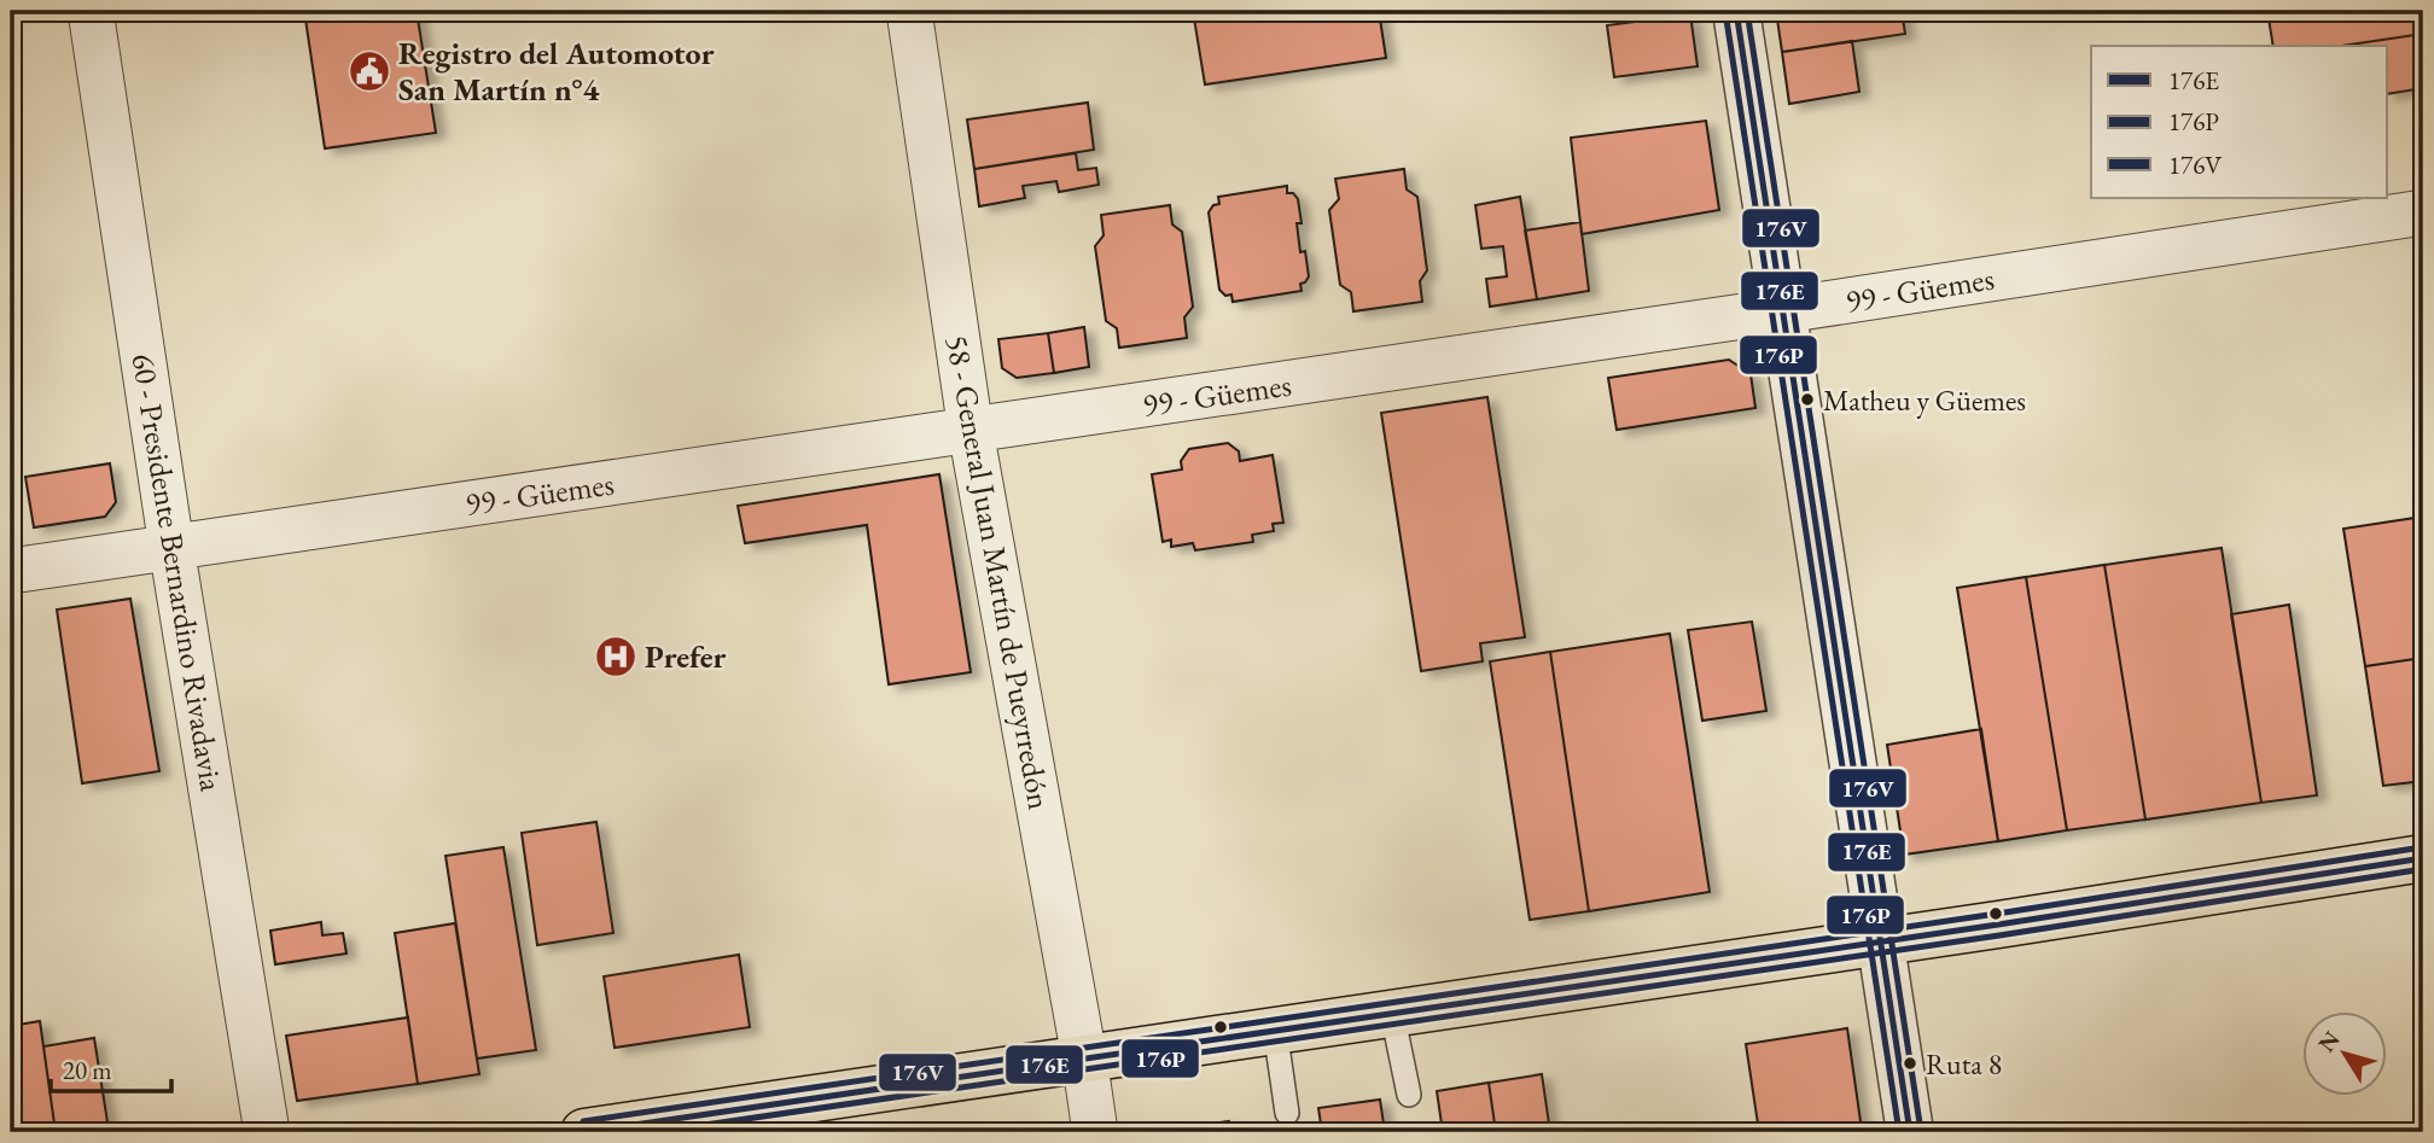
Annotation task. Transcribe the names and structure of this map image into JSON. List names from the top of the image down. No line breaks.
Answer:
{"streets":{"street":["99 - Güemes","60 - Presidente Bernardino Rivadavia","58 - General Juan Martín de Pueyrredón"]},"crossings":[["99 - Güemes","60 - Presidente Bernardino Rivadavia"],["99 - Güemes","58 - General Juan Martín de Pueyrredón"]],"places":{"public building":["Registro del Automotor San Martín n°4"],"other":["Matheu y Güemes","Ruta 8"],"hospital":["Prefer"]},"lines":["transit line 176E","transit line 176V","transit line 176P"],"legend":["176E","176P","176V"],"scale_bar":"20 m","north":"top left"}
